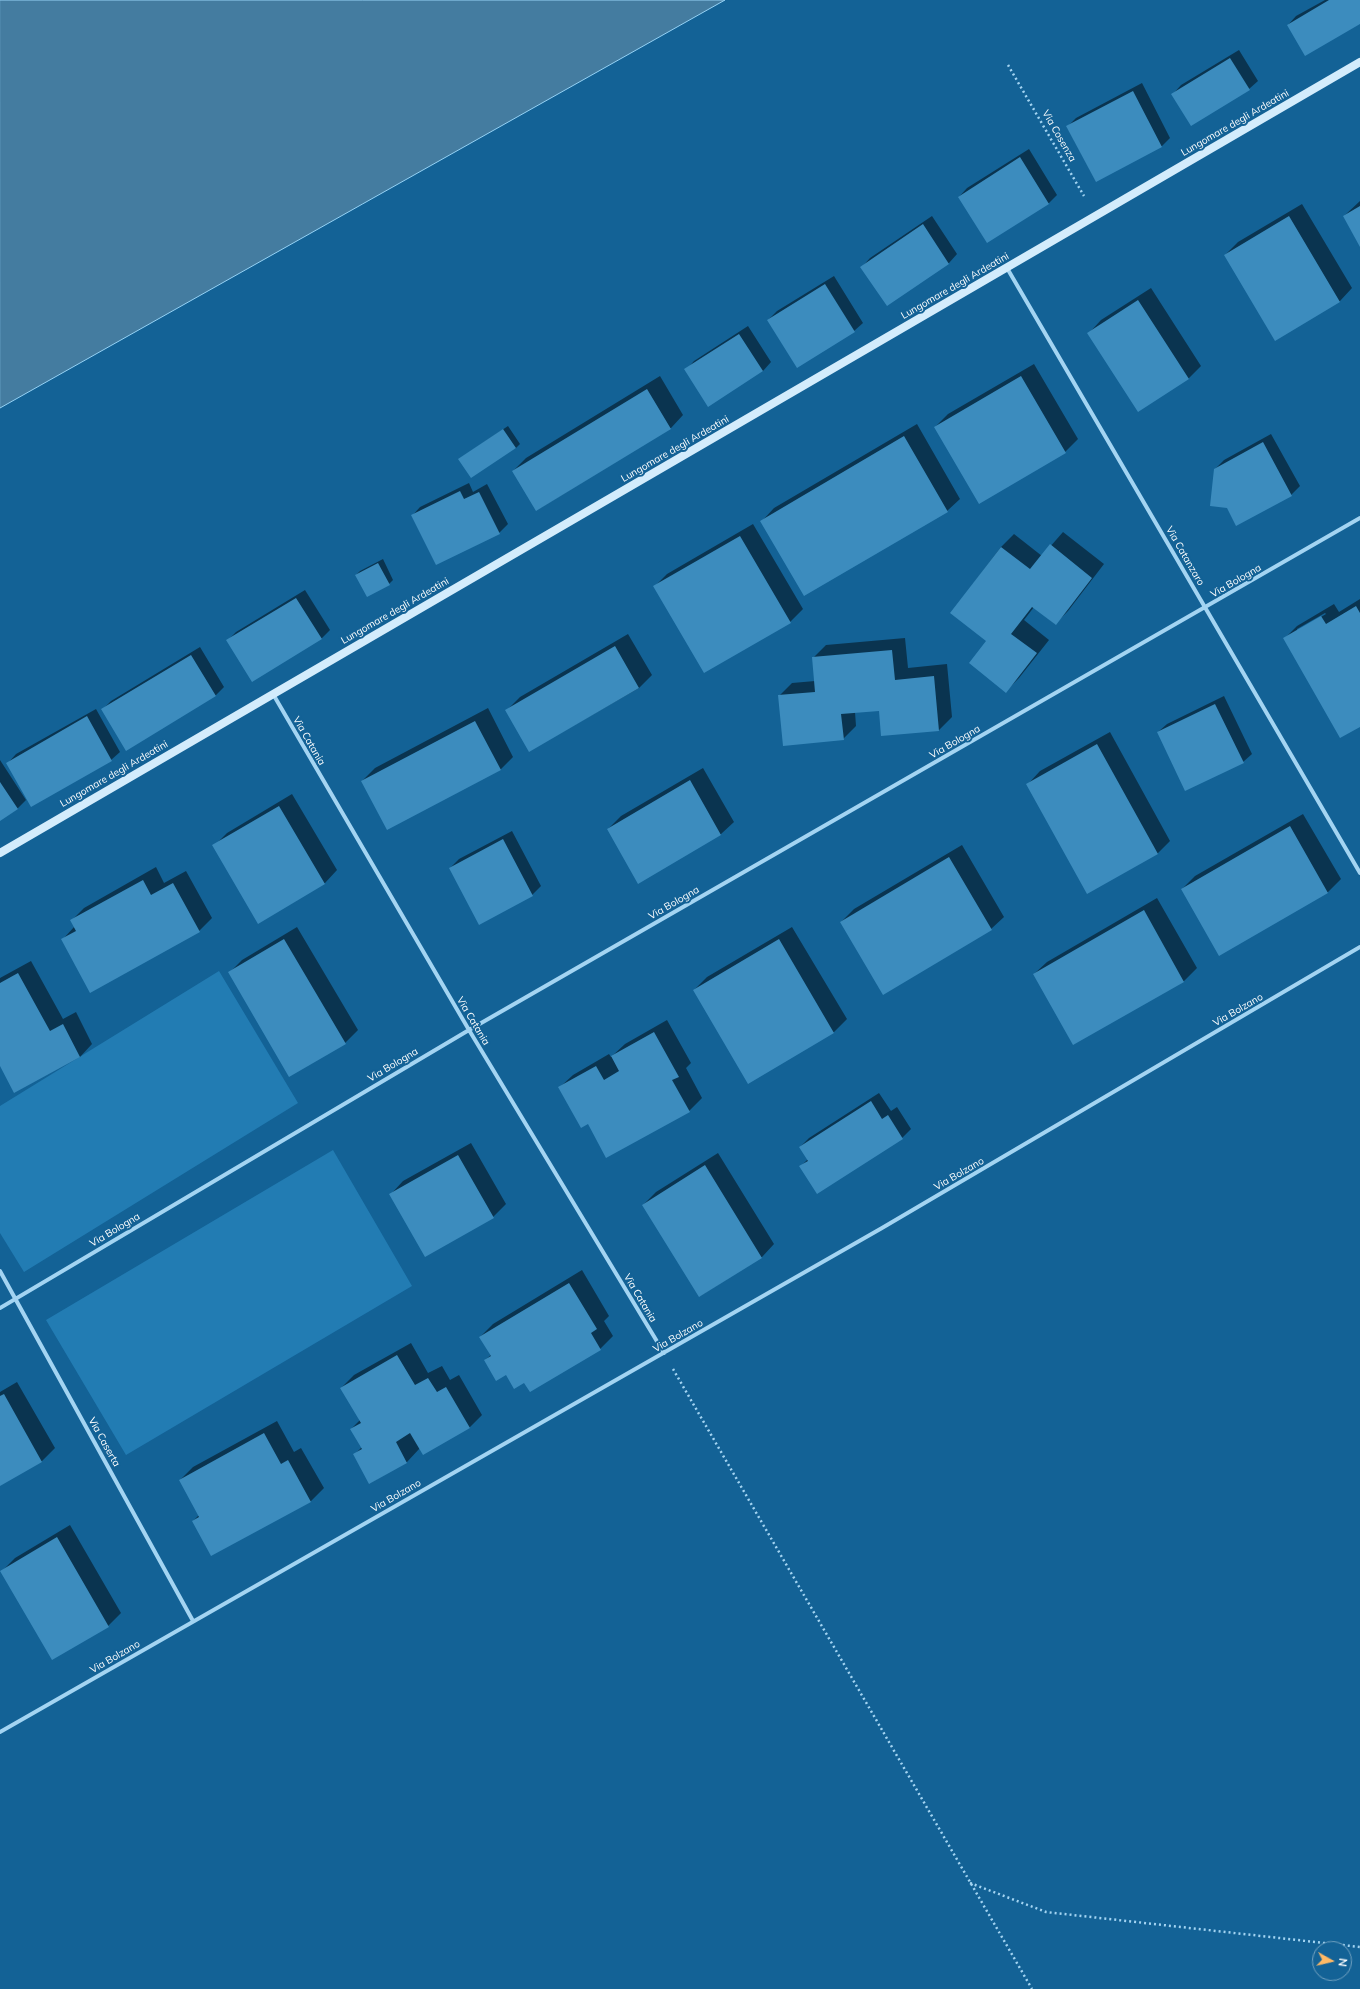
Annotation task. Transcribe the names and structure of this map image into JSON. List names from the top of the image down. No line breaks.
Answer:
{"streets":{"main road":["Lungomare degli Ardeatini"],"street":["Via Catanzaro","Via Bologna","Via Catania","Via Bolzano","Via Caserta"],"path":["Via Cosenza"]},"crossings":[["Lungomare degli Ardeatini","Via Cosenza"],["Lungomare degli Ardeatini","Via Catanzaro"],["Lungomare degli Ardeatini","Via Catania"],["Via Catanzaro","Via Bologna"],["Via Bologna","Via Catania"],["Via Bologna","Via Caserta"],["Via Catania","Via Bolzano"],["Via Bolzano","Via Caserta"]],"north":"right"}
